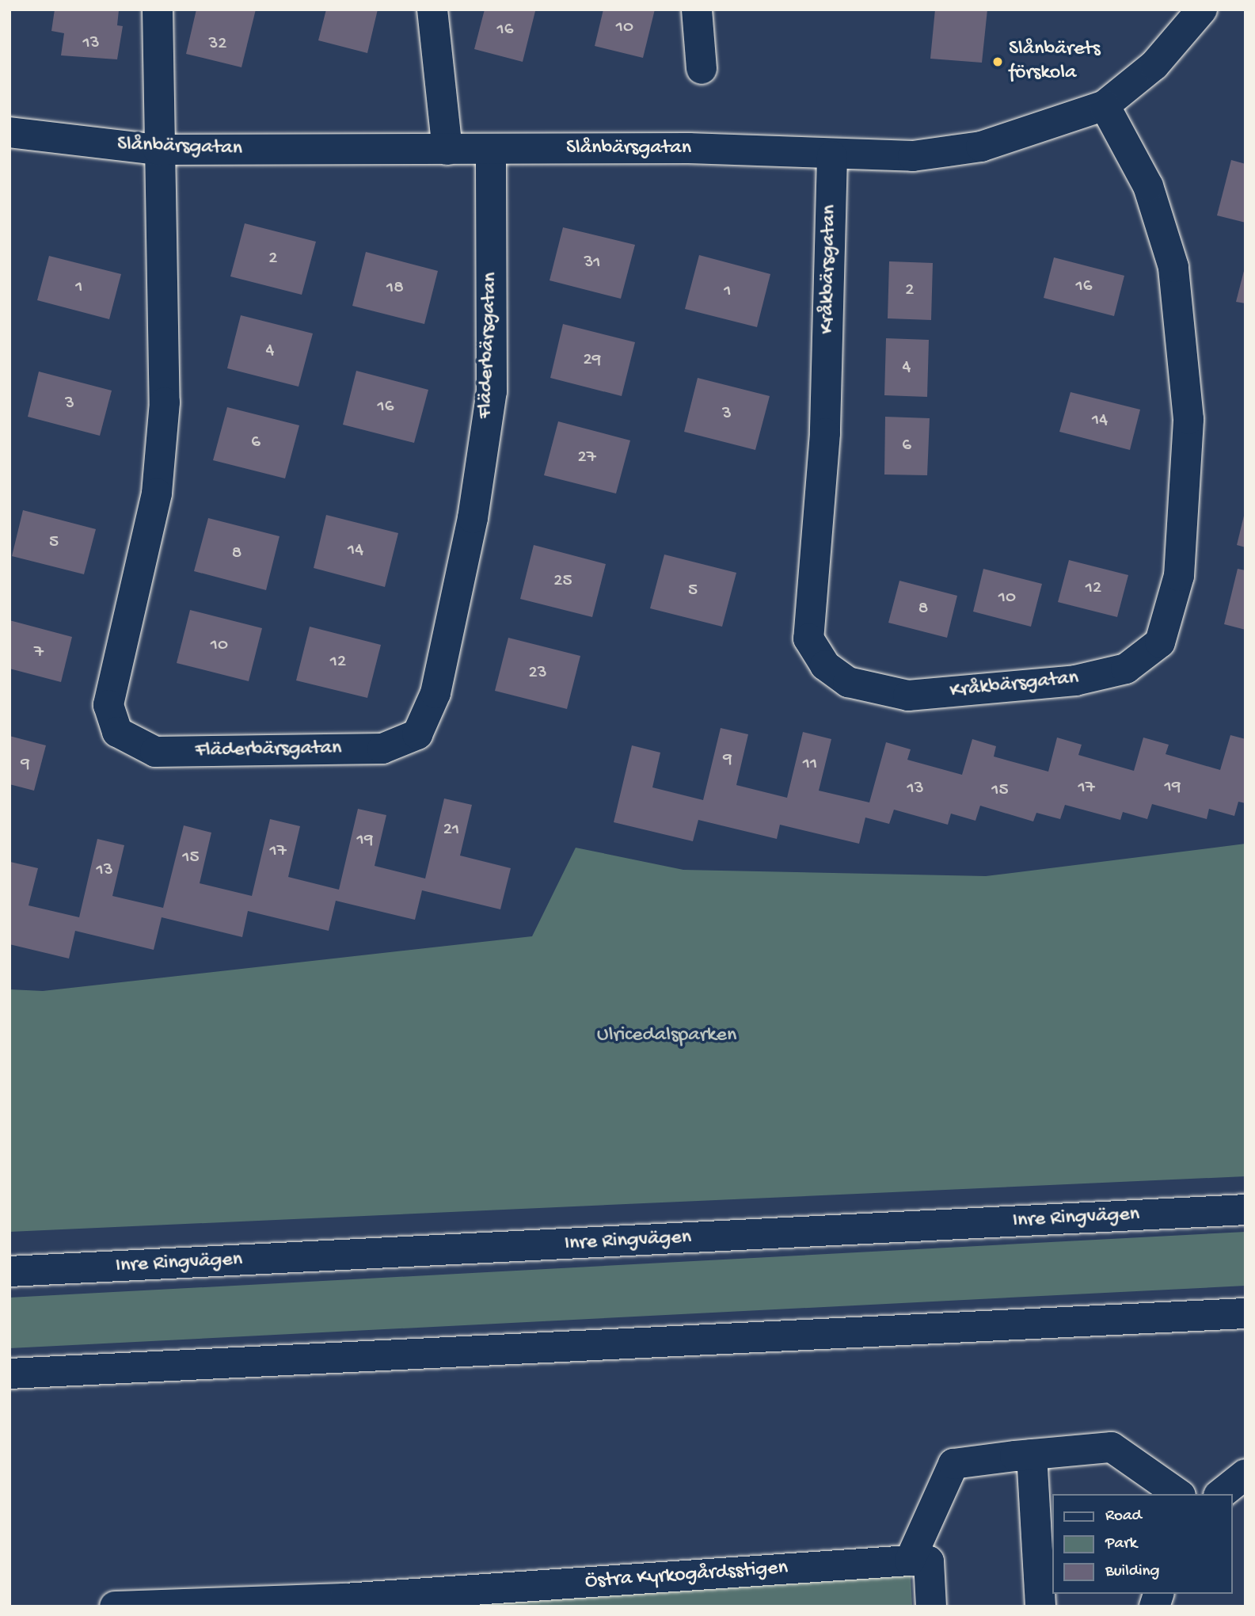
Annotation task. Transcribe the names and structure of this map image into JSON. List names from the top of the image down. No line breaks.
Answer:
{"streets":{"main road":["Slånbärsgatan","Kråkbärsgatan","Fläderbärsgatan","Inre Ringvägen","Östra Kyrkogårdsstigen"]},"crossings":[["Slånbärsgatan","Kråkbärsgatan"],["Slånbärsgatan","Fläderbärsgatan"]],"parks":["Ulricedalsparken"],"places":["Slånbärets förskola"],"house_numbers":["10","16","13","32","2","31","16","1","18","2","1","4","29","4","3","16","3","14","6","6","27","5","14","8","25","12","5","10","8","10","7","12","23","9","9","11","19","17","13","15","21","19","17","15","13"],"legend":["Road","Park","Building"]}
